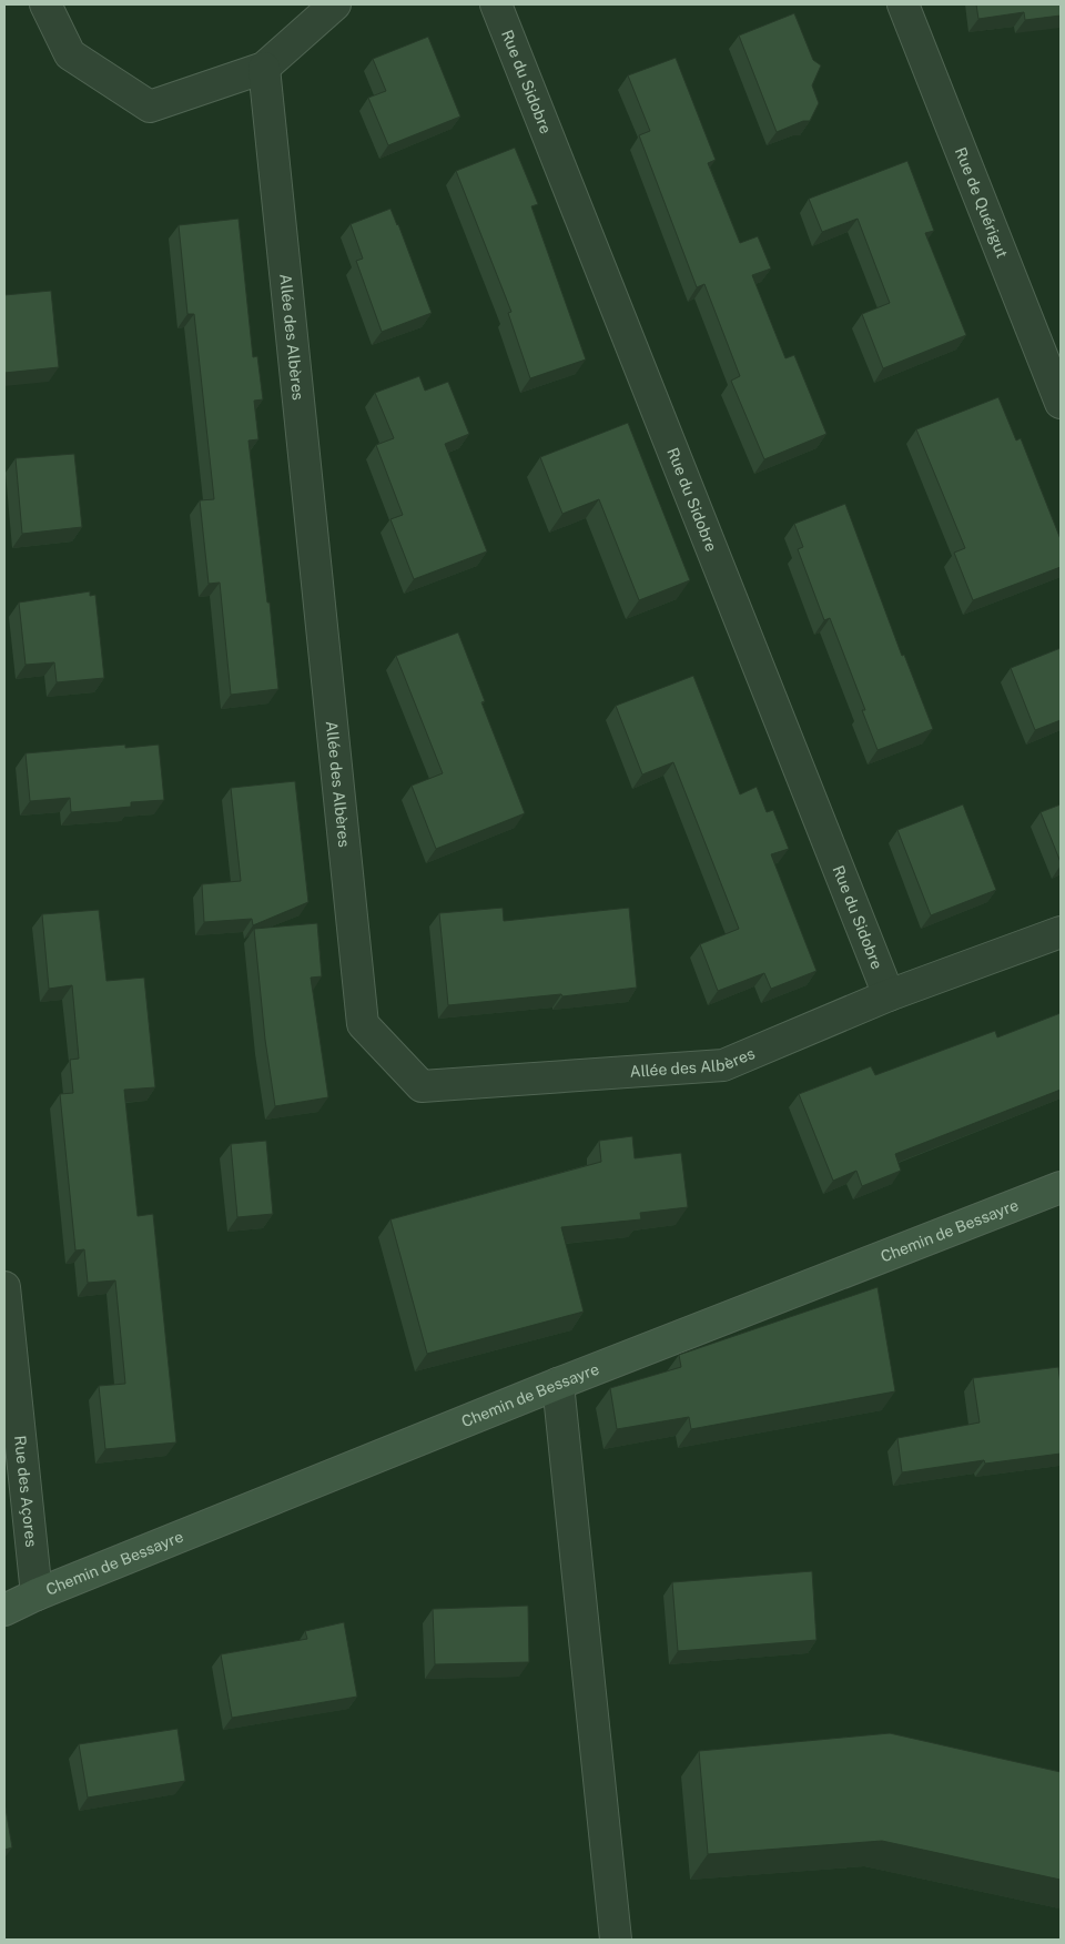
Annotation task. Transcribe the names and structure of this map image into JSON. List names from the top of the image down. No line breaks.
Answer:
{"streets":{"street":["Rue du Sidobre","Rue de Quérigut","Allée des Albères","Chemin de Bessayre","Rue des Açores"]},"crossings":[["Rue du Sidobre","Allée des Albères"],["Chemin de Bessayre","Rue des Açores"]]}
